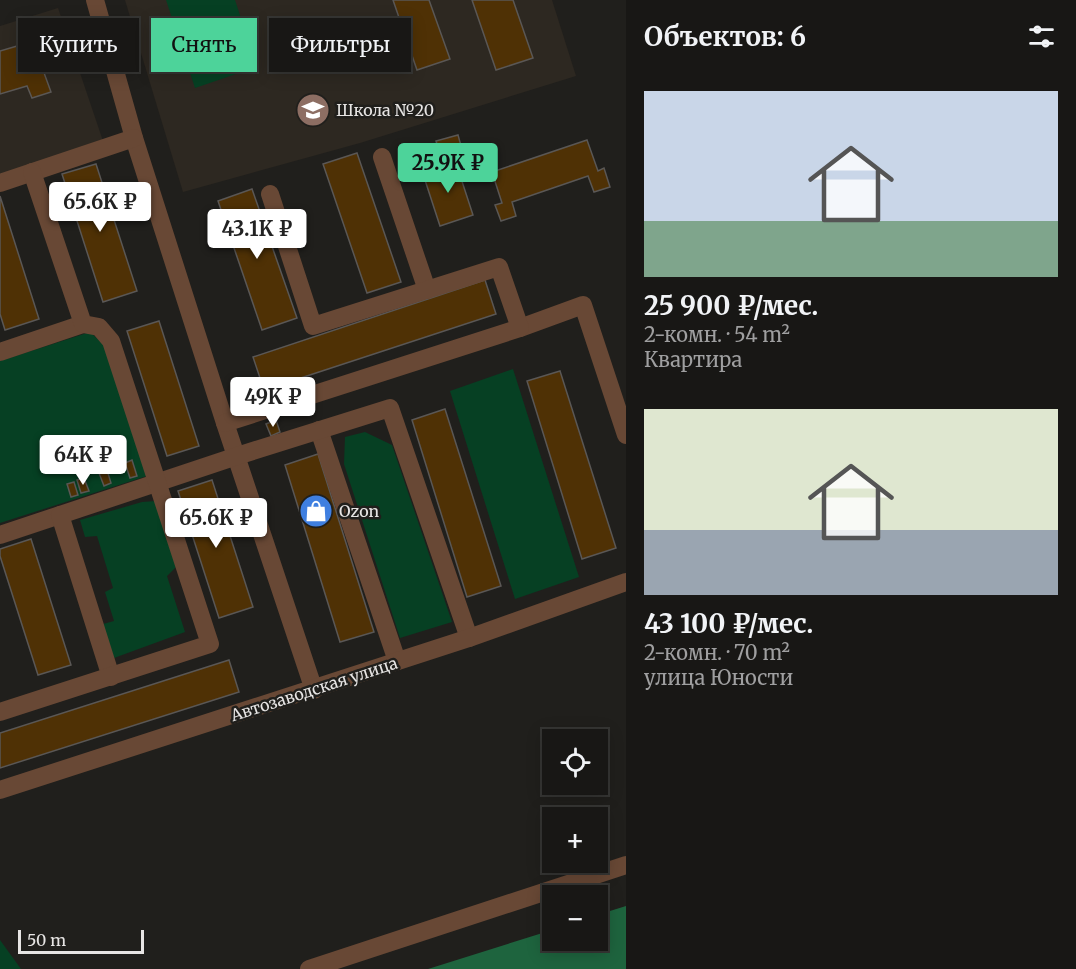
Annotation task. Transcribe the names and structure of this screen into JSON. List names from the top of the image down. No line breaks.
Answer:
{"streets":{"street":["Автозаводская улица"]},"places":{"school or university":["Школа №20"],"shop":["Ozon"]},"scale_bar":"50 m","page":{"heading":"Объектов: 6","chip":["Купить","Снять","Фильтры"],"list":[{"name":"25 900 ₽/мес.","note":"2-комн. · 54 m² · Квартира"},{"name":"43 100 ₽/мес.","note":"2-комн. · 70 m² · улица Юности"}],"price":["25.9K ₽","65.6K ₽","43.1K ₽","49K ₽","64K ₽","65.6K ₽"],"map_buttons":["+","−"],"scale":"50 m"}}
